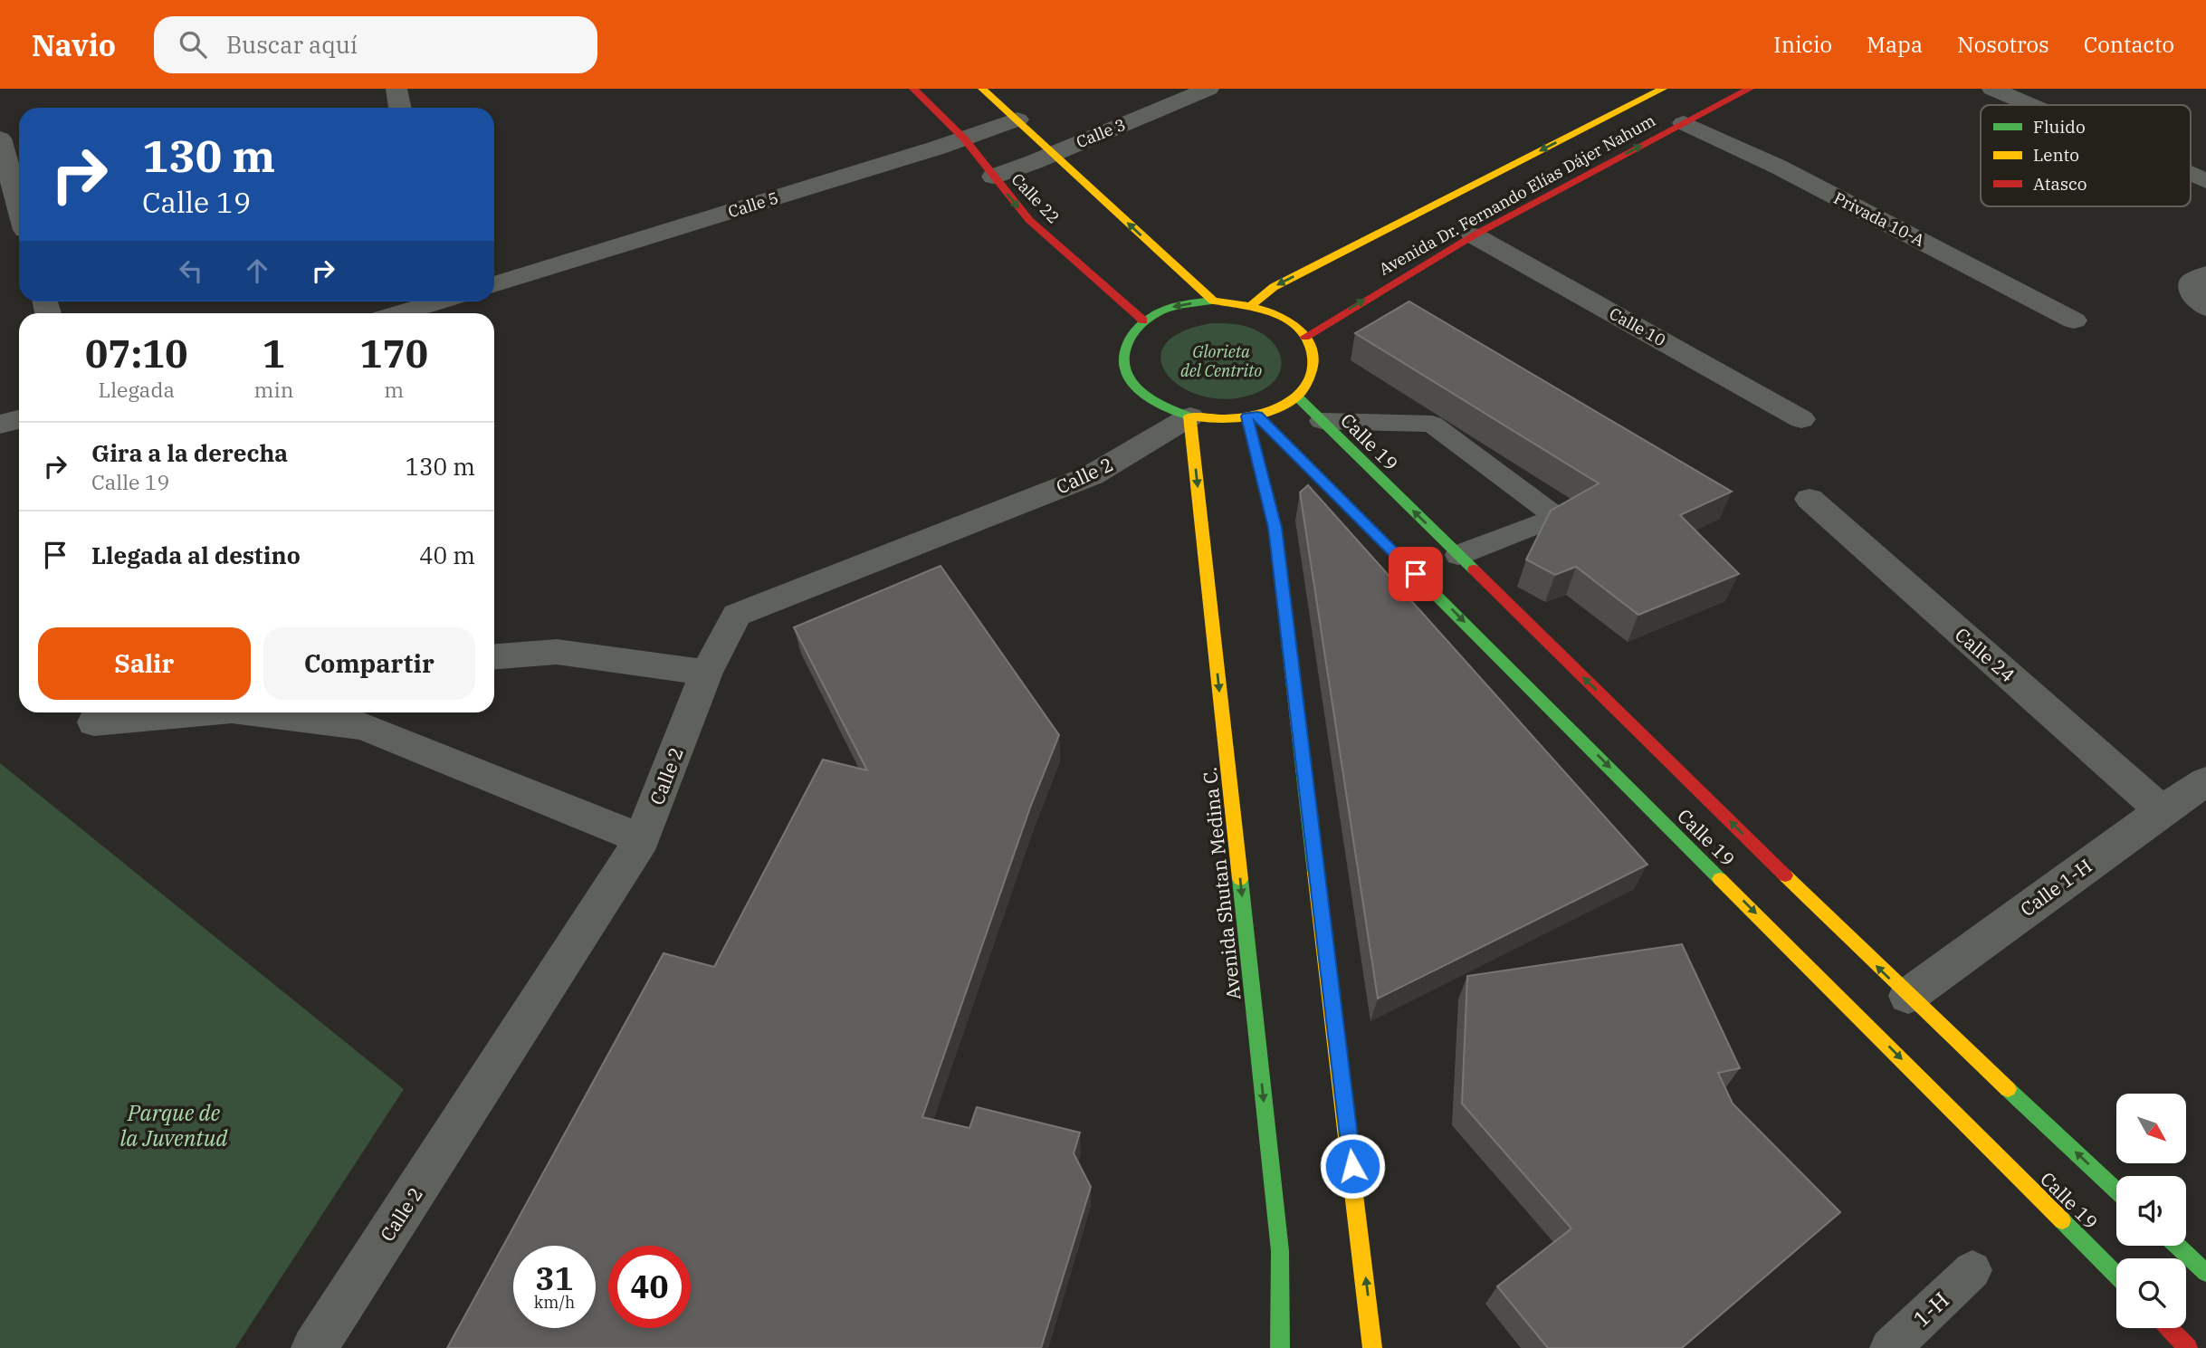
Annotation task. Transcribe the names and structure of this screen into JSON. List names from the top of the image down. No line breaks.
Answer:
{"streets":{"main road":["Avenida Dr. Fernando Elías Dájer Nahum","Calle 22","Calle 19","Avenida Shutan Medina C."],"street":["Calle 3","Calle 5","Privada 10-A","Calle 10","Calle 2","Calle 24","Calle 1-H"],"lane":["1-H"]},"crossings":[["Calle 3","Calle 22"],["Avenida Dr. Fernando Elías Dájer Nahum","Calle 22"],["Avenida Dr. Fernando Elías Dájer Nahum","Privada 10-A"],["Avenida Dr. Fernando Elías Dájer Nahum","Calle 10"],["Avenida Dr. Fernando Elías Dájer Nahum","Calle 19"],["Avenida Dr. Fernando Elías Dájer Nahum","Calle 2"],["Avenida Dr. Fernando Elías Dájer Nahum","Avenida Shutan Medina C."],["Calle 22","Calle 5"],["Calle 22","Calle 19"],["Calle 22","Calle 2"],["Calle 22","Avenida Shutan Medina C."],["Calle 19","Calle 2"],["Calle 19","Avenida Shutan Medina C."],["Calle 19","Calle 1-H"],["Calle 2","Avenida Shutan Medina C."],["Calle 24","Calle 1-H"]],"parks":["Glorieta del Centrito","Parque de la Juventud"],"legend":["Fluido","Lento","Atasco"],"north":"bottom right","page":{"header":"Navio","search":"Buscar aquí","nav":["Inicio","Mapa","Nosotros","Contacto"],"turn":["130 m","Calle 19"],"eta":["07:10","Llegada","1","min","170","m"],"list":[{"name":"Gira a la derecha","note":"Calle 19","value":"130 m"},{"name":"Llegada al destino","value":"40 m"}],"buttons":["Salir","Compartir"],"speed":"31 km/h","limit":"40"}}
